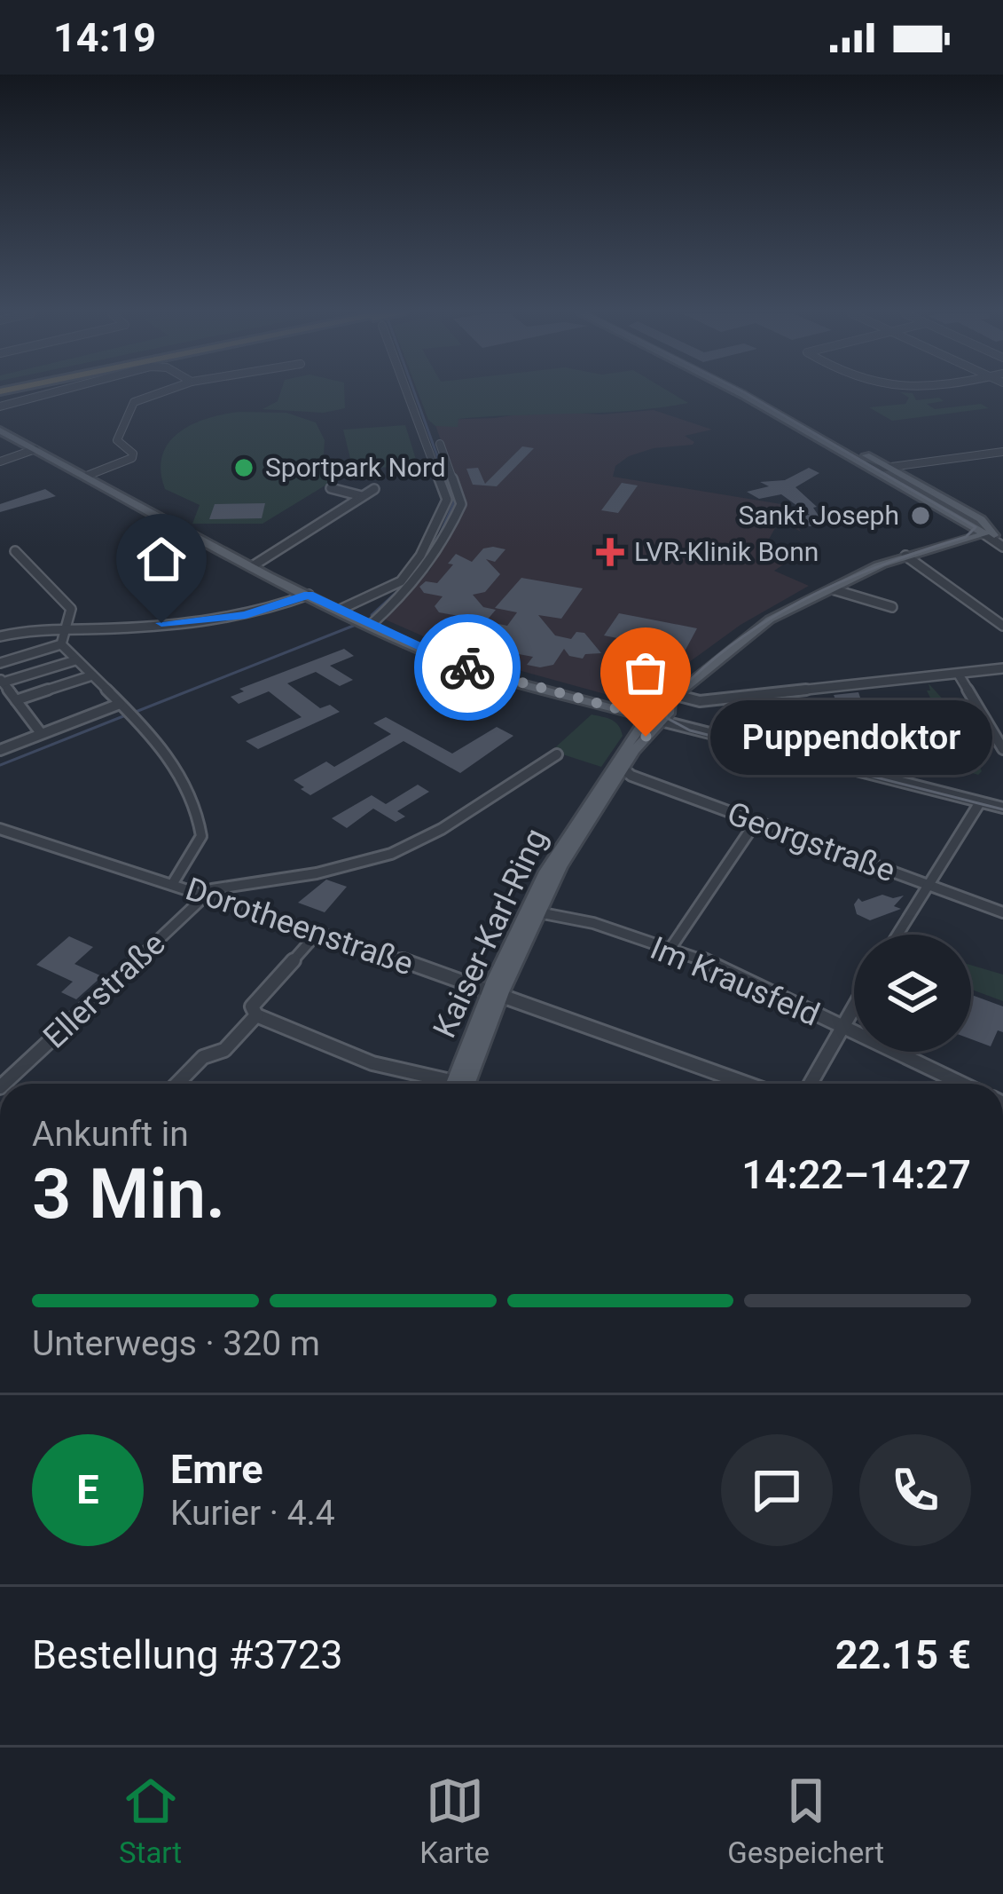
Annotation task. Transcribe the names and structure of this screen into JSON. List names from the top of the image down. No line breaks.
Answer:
{"streets":{"main road":["Kaiser-Karl-Ring"],"street":["Georgstraße","Dorotheenstraße","Im Krausfeld","Ellerstraße"]},"crossings":[["Georgstraße","Kaiser-Karl-Ring"],["Dorotheenstraße","Kaiser-Karl-Ring"],["Dorotheenstraße","Ellerstraße"],["Kaiser-Karl-Ring","Im Krausfeld"]],"places":{"other":["Sportpark Nord","Sankt Joseph","Puppendoktor"],"health":["LVR-Klinik Bonn"]},"page":{"status":"14:19","bubble":"Puppendoktor","heading":["3 Min.","Ankunft in","14:22–14:27"],"panel":["Emre","Kurier · 4.4","Bestellung #3723","22.15 €"],"bar":"Unterwegs · 320 m","round":"E","tabs":["Start","Karte","Gespeichert"]}}
